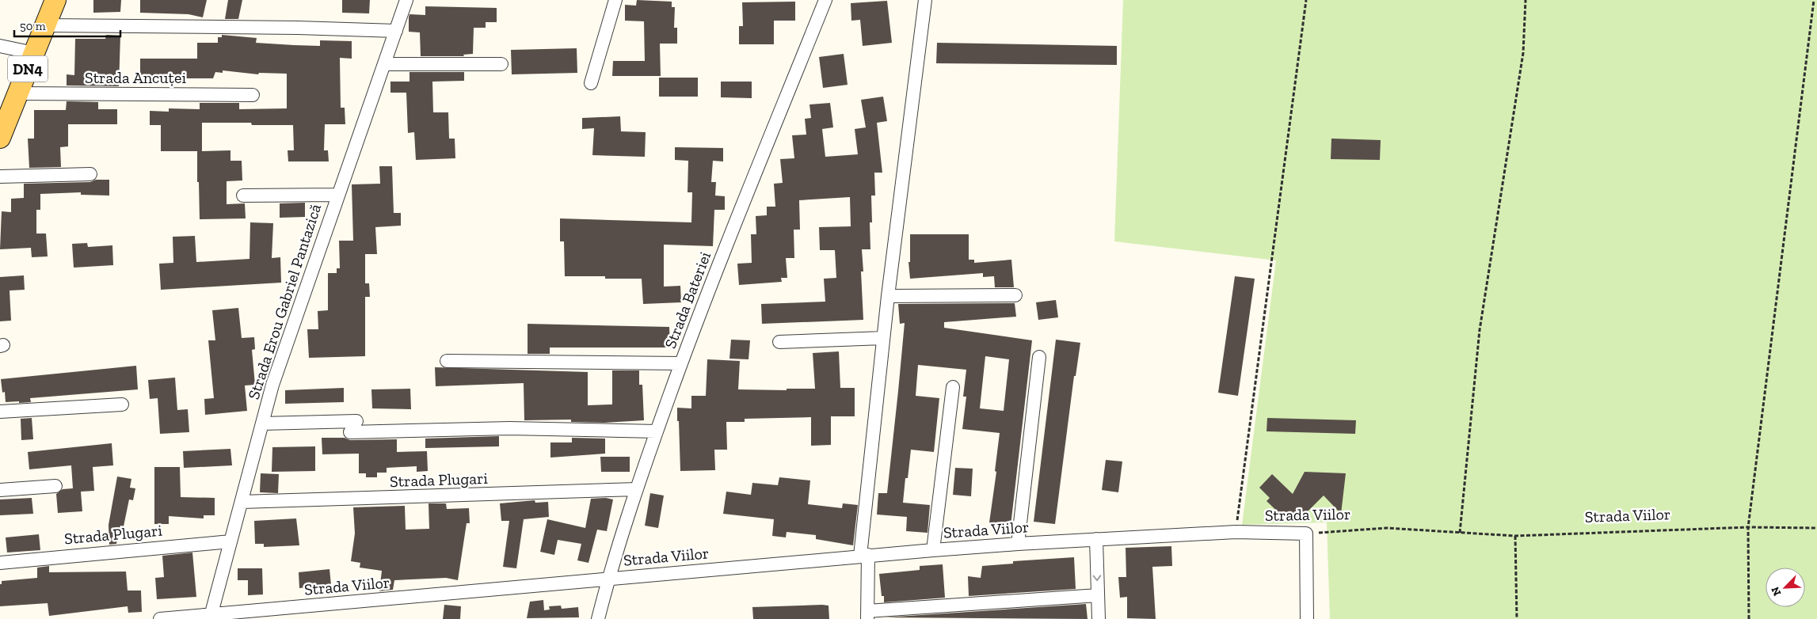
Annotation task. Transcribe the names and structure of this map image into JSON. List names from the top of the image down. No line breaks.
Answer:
{"streets":{"main road":["DN4"],"street":["Strada Ancuței","Strada Bateriei","Strada Erou Gabriel Pantazică","Strada Plugari","Strada Viilor"]},"crossings":[["DN4","Strada Ancuței"],["Strada Bateriei","Strada Plugari"],["Strada Bateriei","Strada Viilor"],["Strada Erou Gabriel Pantazică","Strada Plugari"],["Strada Erou Gabriel Pantazică","Strada Viilor"]],"scale_bar":"50 m","north":"bottom left"}
